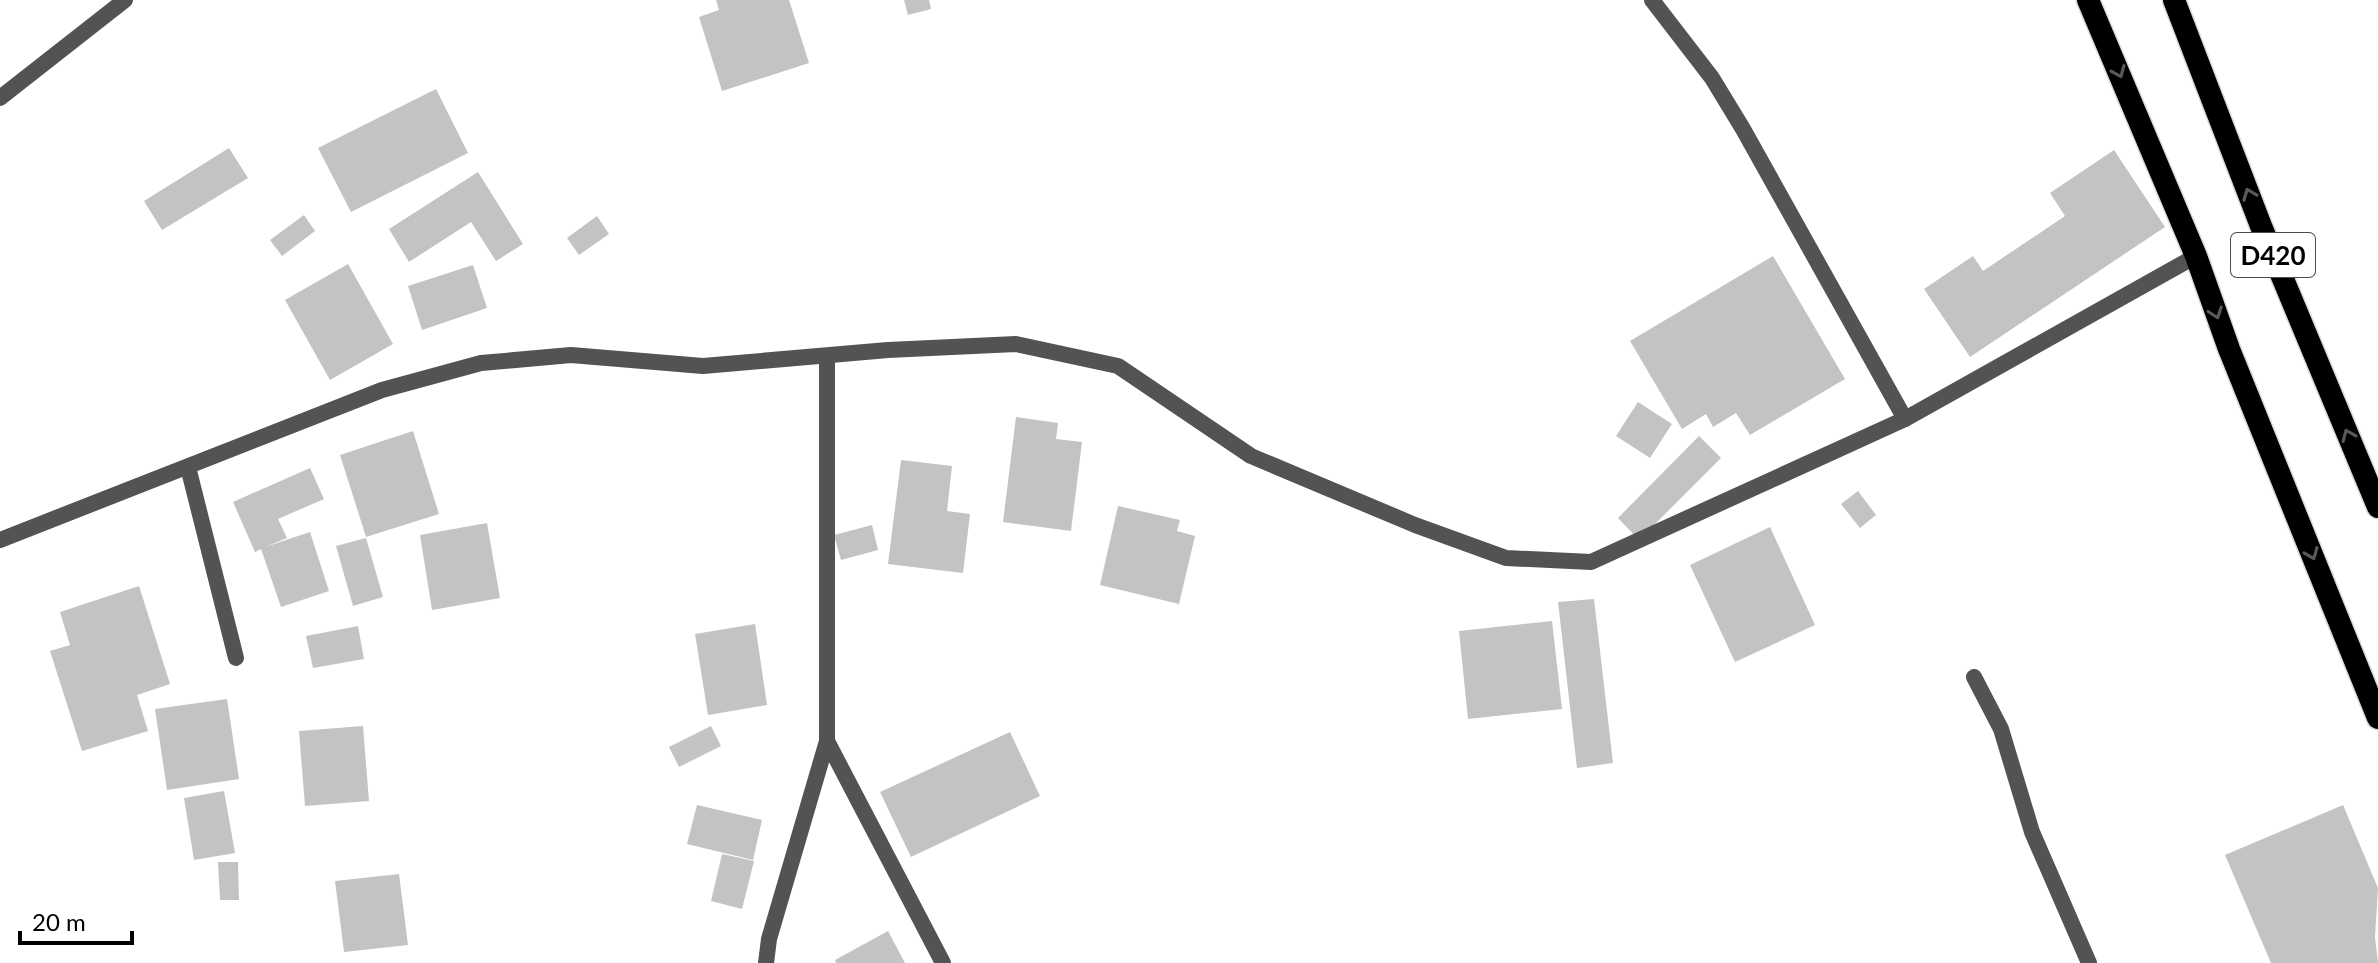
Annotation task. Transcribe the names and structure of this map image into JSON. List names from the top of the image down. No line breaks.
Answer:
{"streets":{"highway":["D420"]},"scale_bar":"20 m"}
